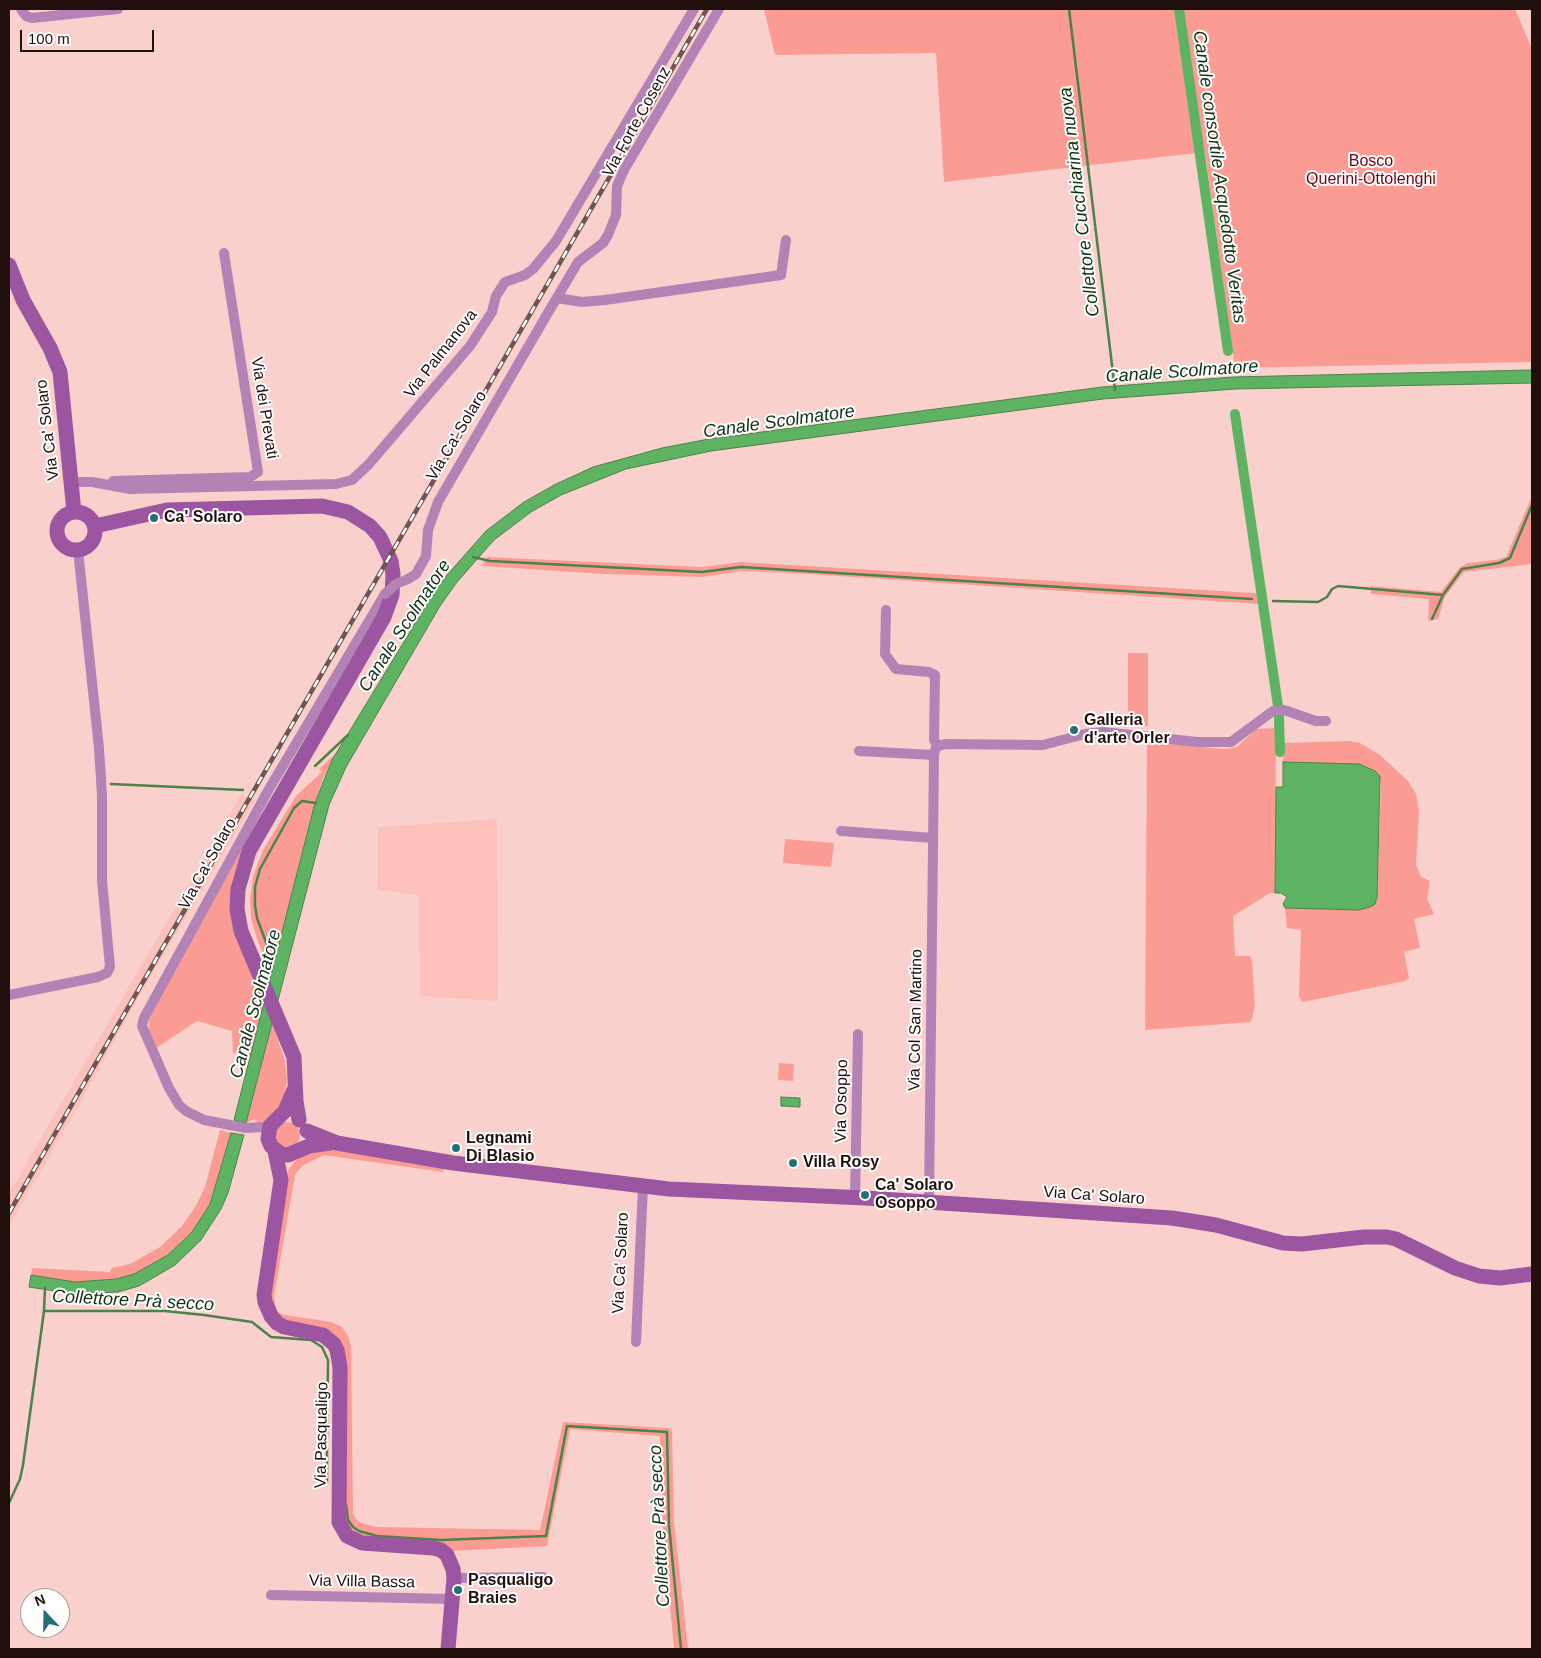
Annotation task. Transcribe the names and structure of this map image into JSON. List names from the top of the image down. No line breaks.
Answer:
{"streets":{"street":["Via Forte Cosenz","Via Palmanova","Via dei Prevati","Via Ca' Solaro","Via Col San Martino","Via Osoppo","Via Pasqualigo","Via Villa Bassa"]},"crossings":[["Via Forte Cosenz","Via Ca' Solaro"],["Via Palmanova","Via dei Prevati"],["Via Palmanova","Via Ca' Solaro"],["Via Ca' Solaro","Via Col San Martino"],["Via Ca' Solaro","Via Osoppo"],["Via Ca' Solaro","Via Pasqualigo"],["Via Pasqualigo","Via Villa Bassa"]],"water":["Canale consortile Acquedotto Veritas","Collettore Cucchiarina nuova","Canale Scolmatore","Collettore Prà secco"],"parks":["Bosco Querini-Ottolenghi"],"places":["Ca' Solaro","Galleria d'arte Orler","Legnami Di Blasio","Villa Rosy","Ca' Solaro Osoppo","Pasqualigo Braies"],"scale_bar":"100 m","north":"top"}
